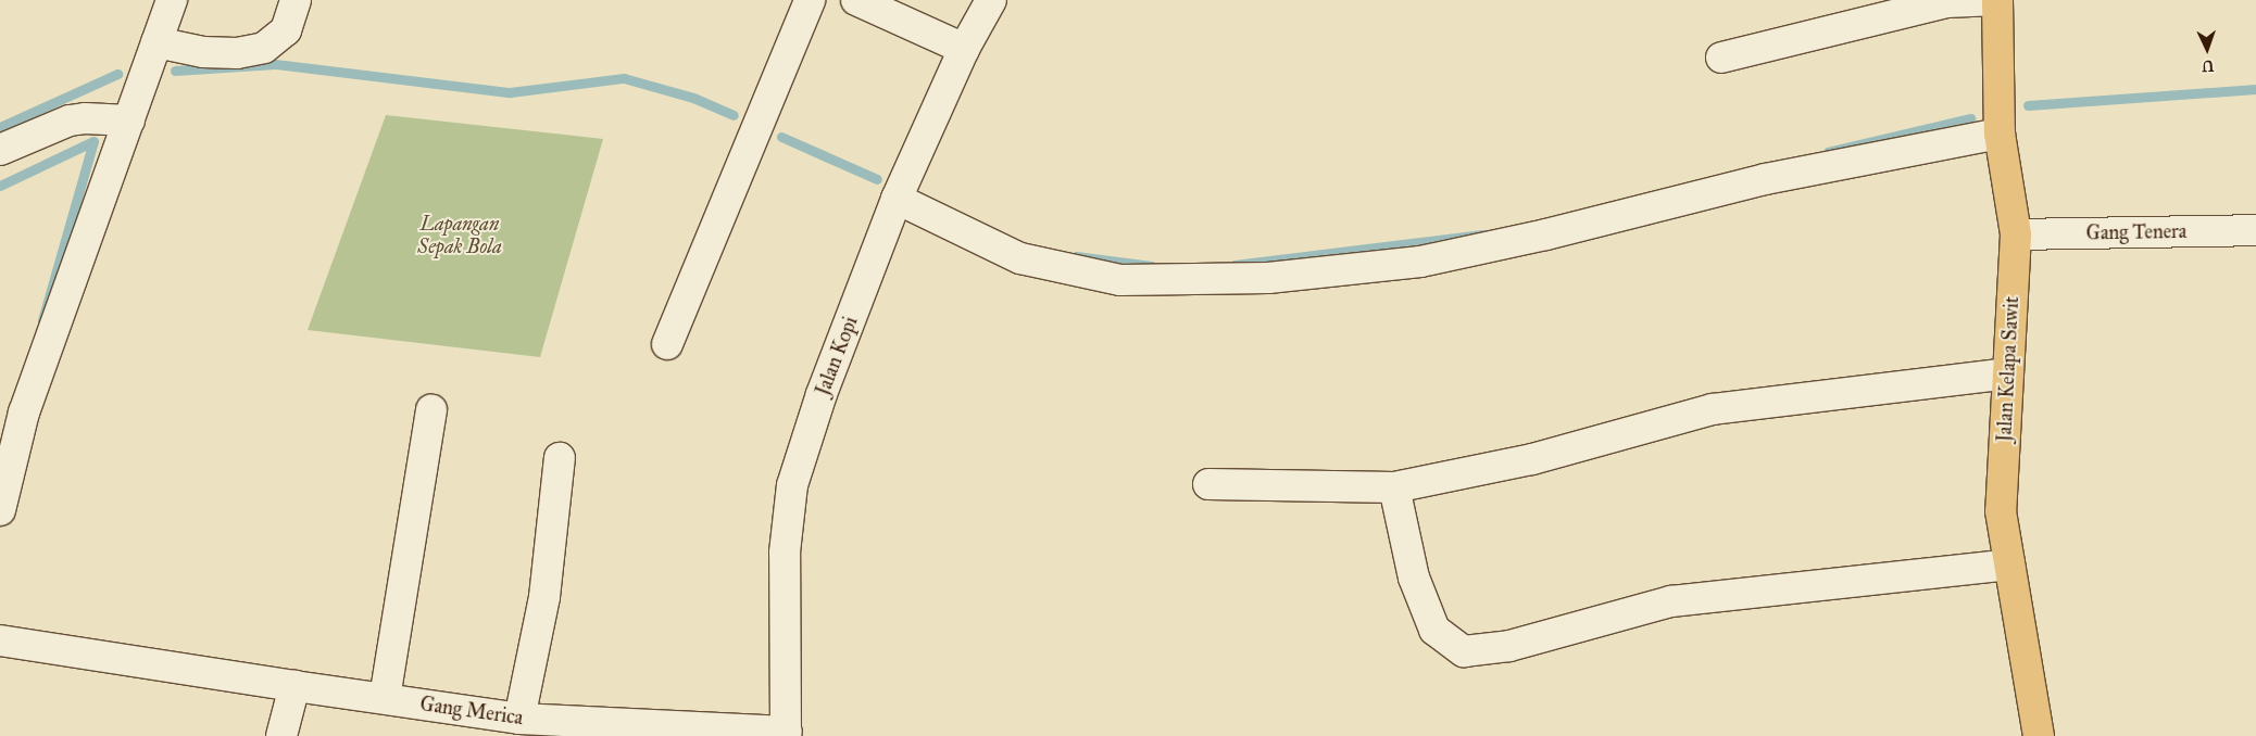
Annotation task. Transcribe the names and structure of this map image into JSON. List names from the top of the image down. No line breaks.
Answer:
{"streets":{"main road":["Jalan Kelapa Sawit"],"street":["Gang Tenera","Jalan Kopi","Gang Merica"]},"crossings":[["Gang Tenera","Jalan Kelapa Sawit"],["Jalan Kopi","Gang Merica"]],"parks":["Lapangan Sepak Bola"],"north":"bottom"}
